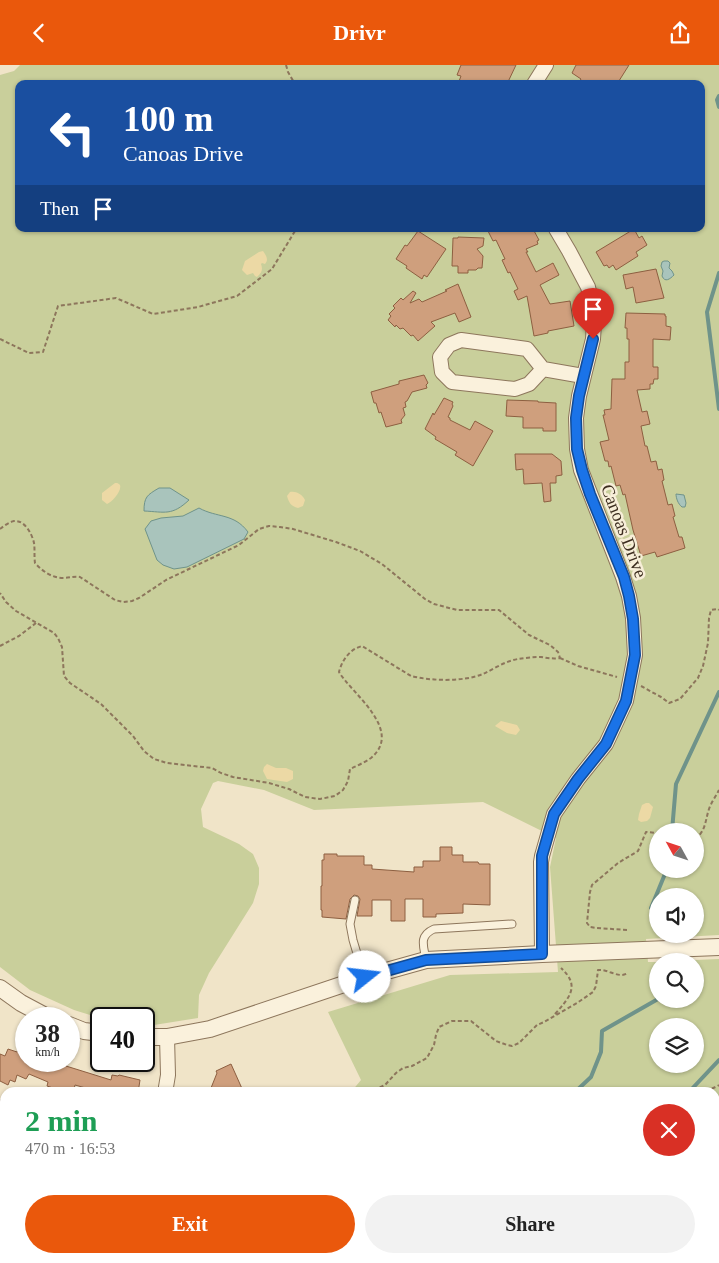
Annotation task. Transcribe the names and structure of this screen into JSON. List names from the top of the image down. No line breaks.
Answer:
{"streets":{"street":["Canoas Drive"]},"north":"top left","page":{"header":"Drivr","turn":["100 m","Canoas Drive"],"then":"Then","speed":"38 km/h","limit":"40","heading":["2 min","470 m · 16:53"],"buttons":["Exit","Share"]}}
